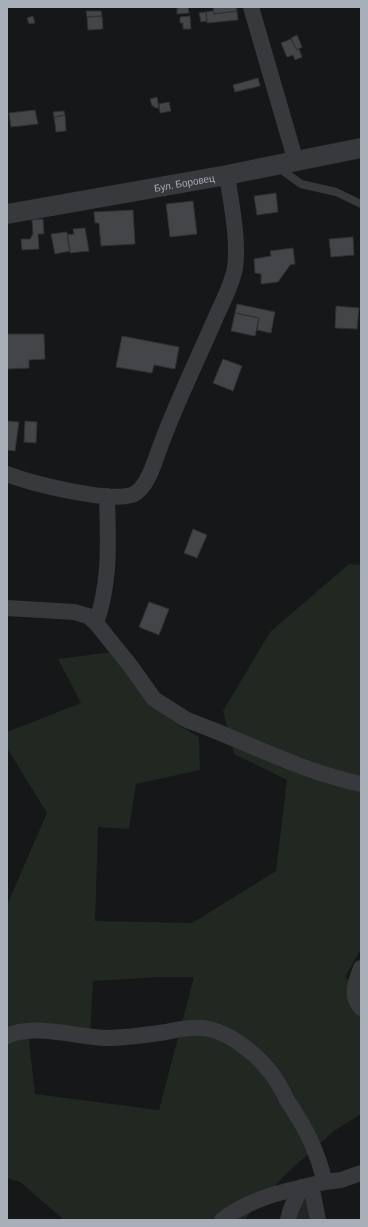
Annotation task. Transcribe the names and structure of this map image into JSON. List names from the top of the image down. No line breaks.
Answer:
{"streets":{"street":["Бул. Боровец"]}}
